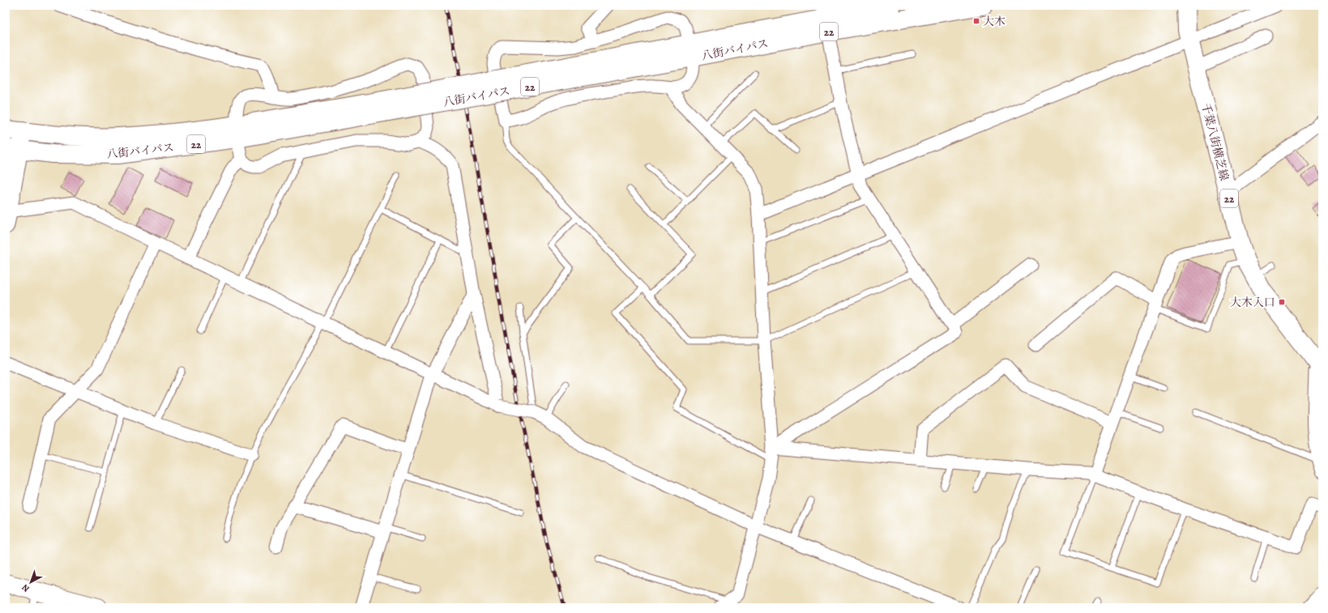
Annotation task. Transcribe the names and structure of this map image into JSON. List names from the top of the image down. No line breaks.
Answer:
{"streets":{"main road":["22","八街バイパス","千葉八街横芝線"]},"places":{"transit":["大木","大木入口"]},"north":"bottom left"}
